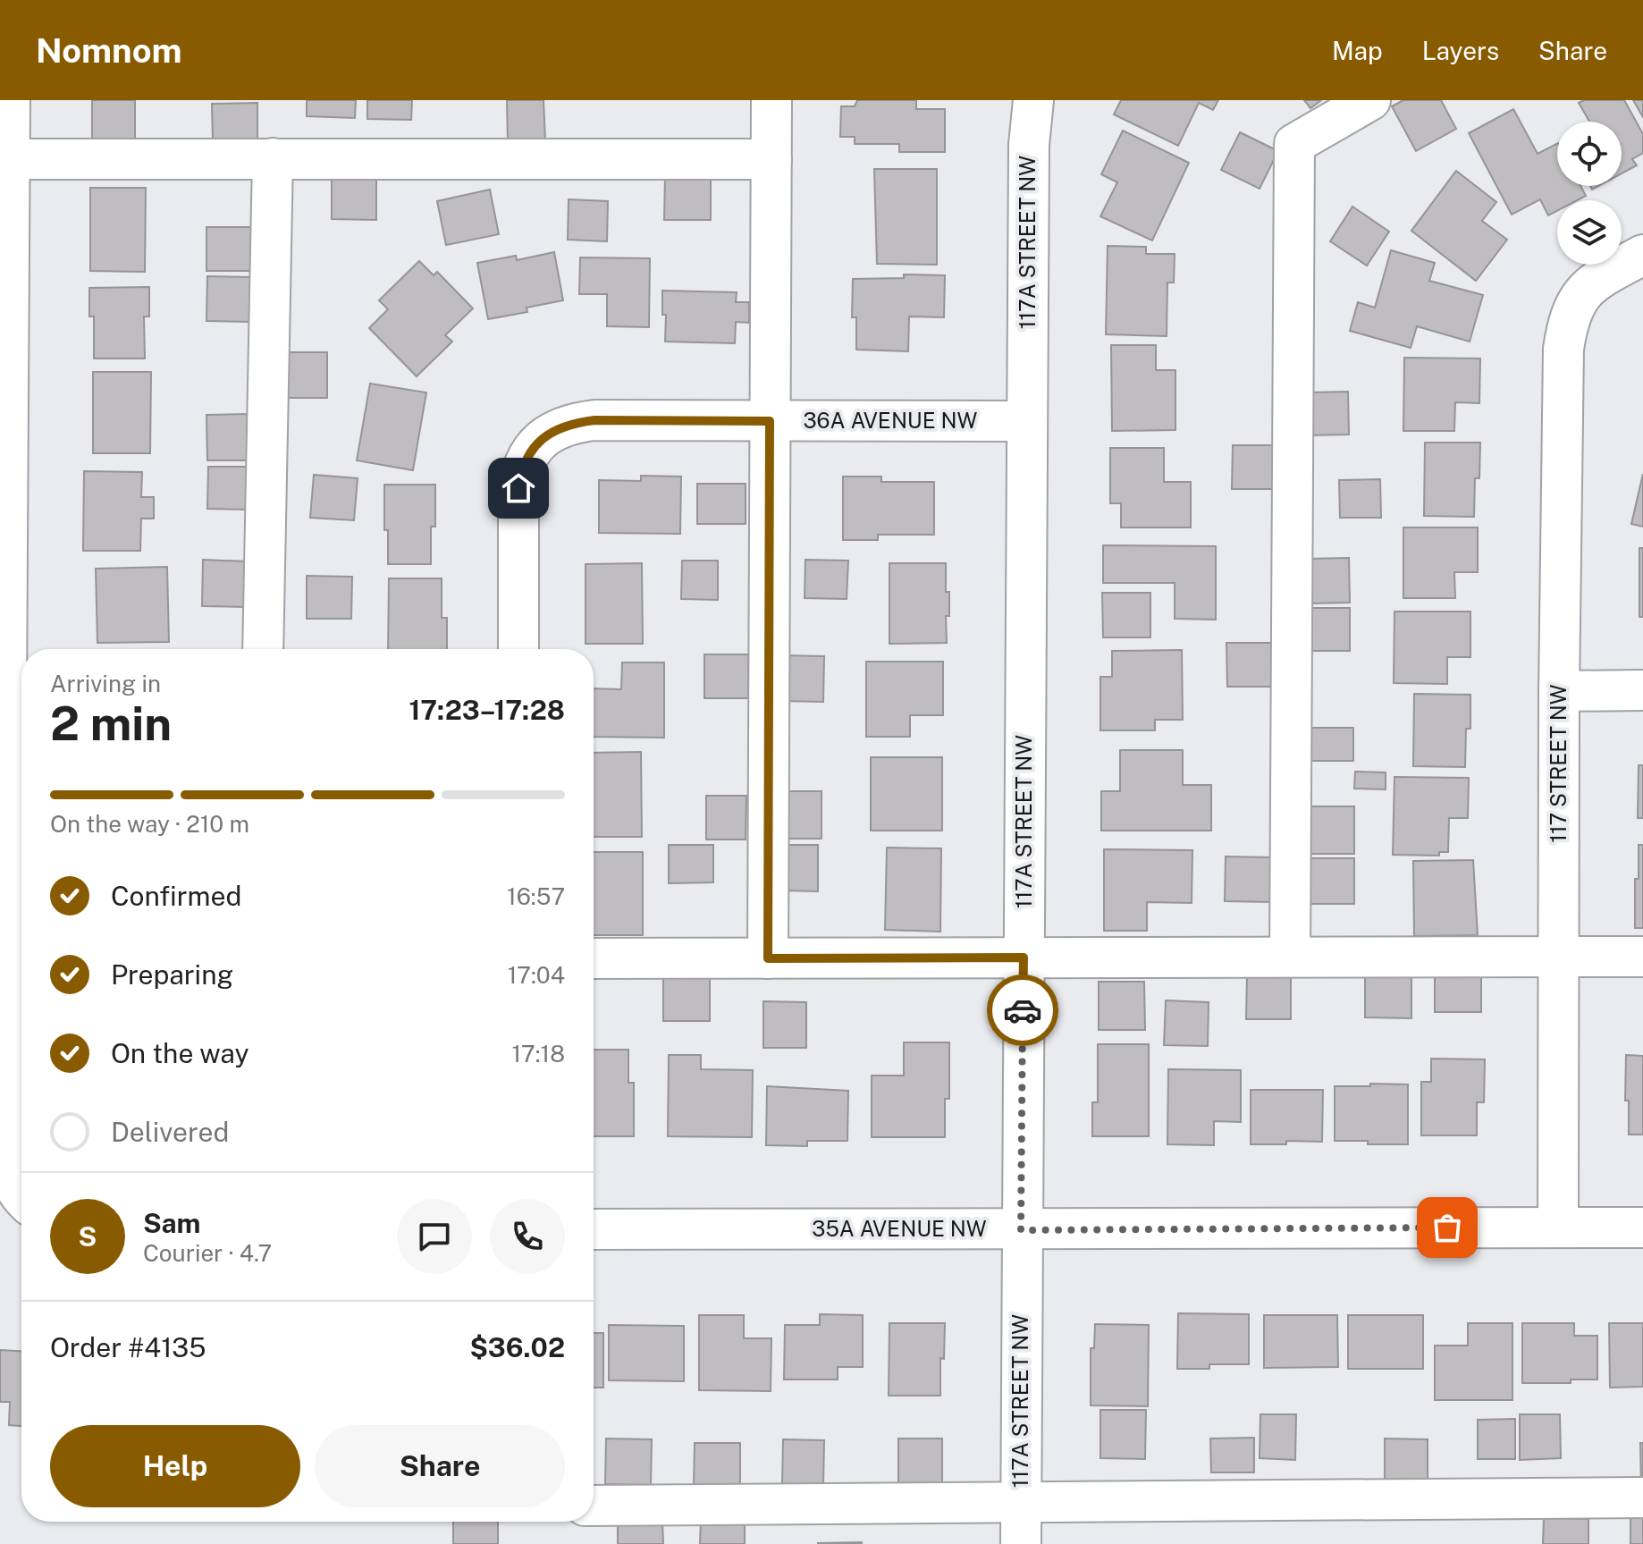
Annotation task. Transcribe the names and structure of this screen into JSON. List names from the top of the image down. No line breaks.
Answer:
{"streets":{"street":["117A STREET NW","36A AVENUE NW","117 STREET NW","35A AVENUE NW"]},"crossings":[["117A STREET NW","36A AVENUE NW"],["117A STREET NW","35A AVENUE NW"],["117 STREET NW","35A AVENUE NW"]],"page":{"header":"Nomnom","nav":["Map","Layers","Share"],"heading":["2 min","Arriving in","17:23–17:28"],"panel":["Sam","Courier · 4.7","Order #4135","$36.02"],"bar":"On the way · 210 m","list":[["Confirmed","16:57"],["Preparing","17:04"],["On the way","17:18"],"Delivered"],"round":"S","buttons":["Help","Share"]}}
